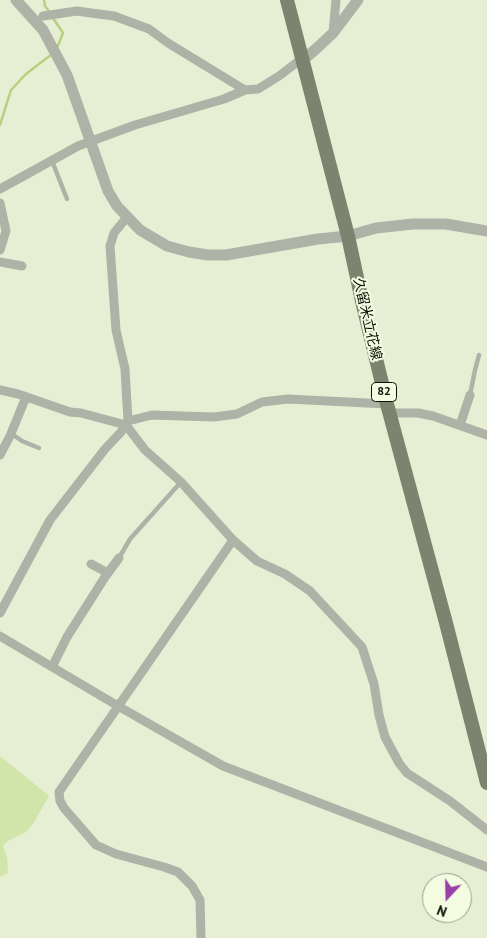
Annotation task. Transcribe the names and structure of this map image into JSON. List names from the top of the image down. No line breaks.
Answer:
{"streets":{"main road":["久留米立花線","82"]},"north":"bottom"}
